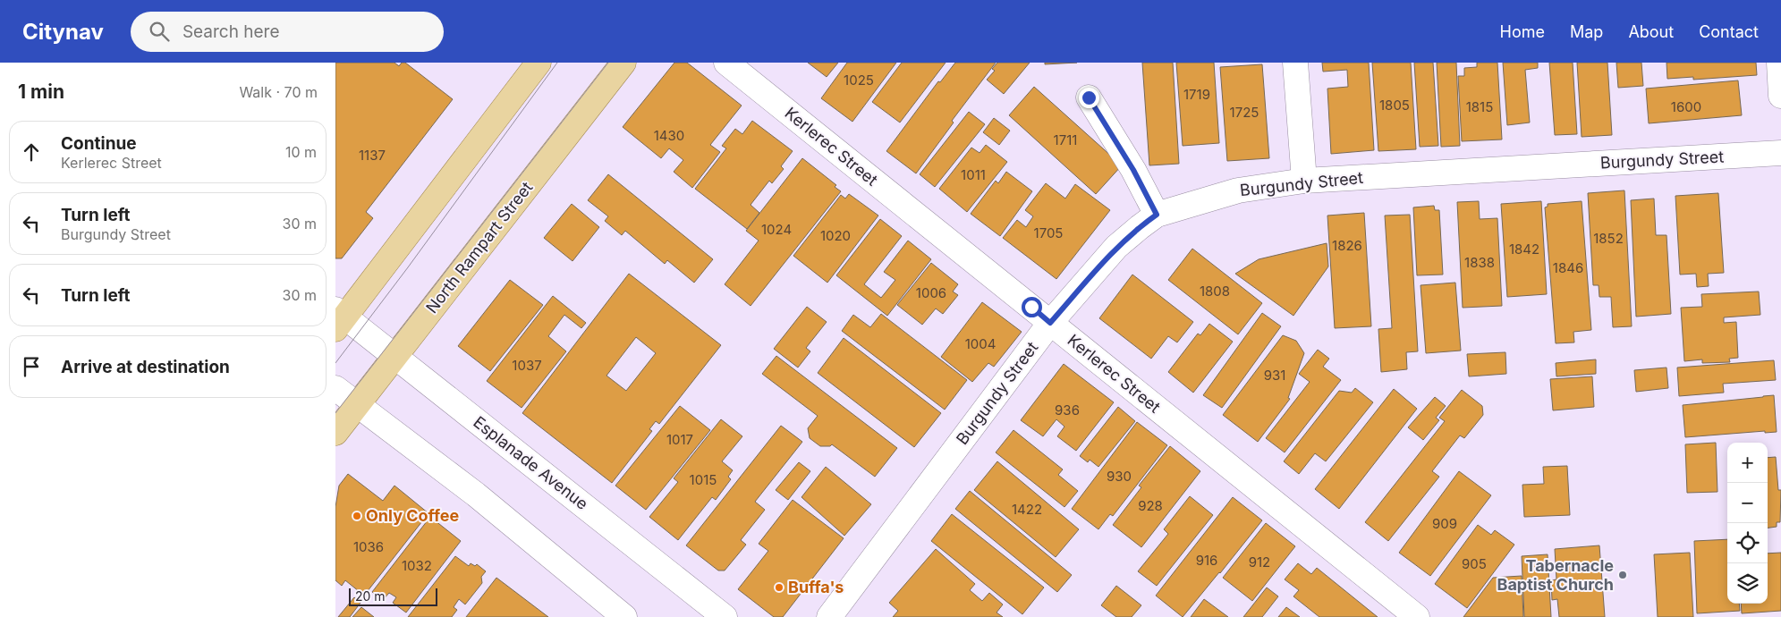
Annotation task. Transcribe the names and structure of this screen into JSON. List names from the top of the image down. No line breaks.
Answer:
{"streets":{"main road":["North Rampart Street"],"street":["Kerlerec Street","Burgundy Street","Esplanade Avenue"]},"crossings":[["Kerlerec Street","Burgundy Street"],["North Rampart Street","Esplanade Avenue"]],"places":["Only Coffee","Tabernacle Baptist Church","Buffa's"],"house_numbers":["1025","1719","1805","1815","1600","1725","1430","1711","1137","1011","1024","1705","1020","1852","1826","1842","1838","1846","1808","1006","1004","1037","931","936","1017","930","1015","928","1422","909","1036","916","912","905","1032"],"scale_bar":"20 m","page":{"header":"Citynav","search":"Search here","nav":["Home","Map","About","Contact"],"heading":["1 min","Walk · 70 m"],"list":[["Continue","Kerlerec Street","10 m"],["Turn left","Burgundy Street","30 m"],["Turn left","30 m"],"Arrive at destination"],"map_buttons":["+","−"],"scale":"20 m"}}
